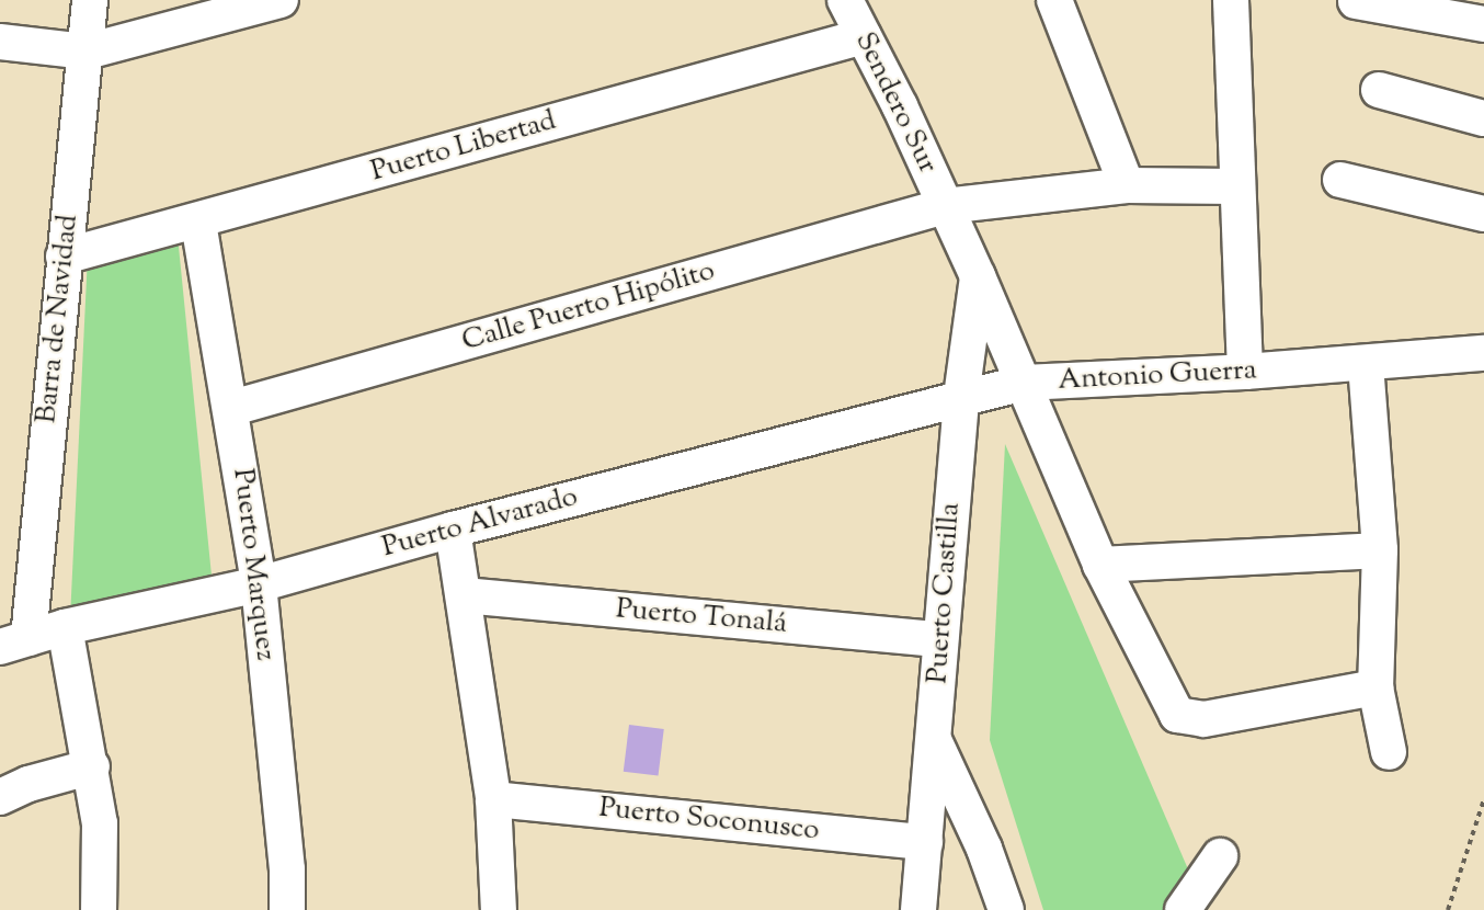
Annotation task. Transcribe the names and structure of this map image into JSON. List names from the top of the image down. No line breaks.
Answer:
{"streets":{"street":["Sendero Sur","Puerto Libertad","Calle Puerto Hipólito","Barra de Navidad","Antonio Guerra","Puerto Alvarado","Puerto Marquez","Puerto Castilla","Puerto Tonalá","Puerto Soconusco"]},"crossings":[["Sendero Sur","Puerto Libertad"],["Sendero Sur","Calle Puerto Hipólito"],["Sendero Sur","Antonio Guerra"],["Puerto Libertad","Barra de Navidad"],["Puerto Libertad","Puerto Marquez"],["Calle Puerto Hipólito","Antonio Guerra"],["Calle Puerto Hipólito","Puerto Marquez"],["Barra de Navidad","Puerto Alvarado"],["Antonio Guerra","Puerto Alvarado"],["Antonio Guerra","Puerto Castilla"],["Puerto Alvarado","Puerto Marquez"],["Puerto Alvarado","Puerto Castilla"],["Puerto Castilla","Puerto Tonalá"],["Puerto Castilla","Puerto Soconusco"]]}
